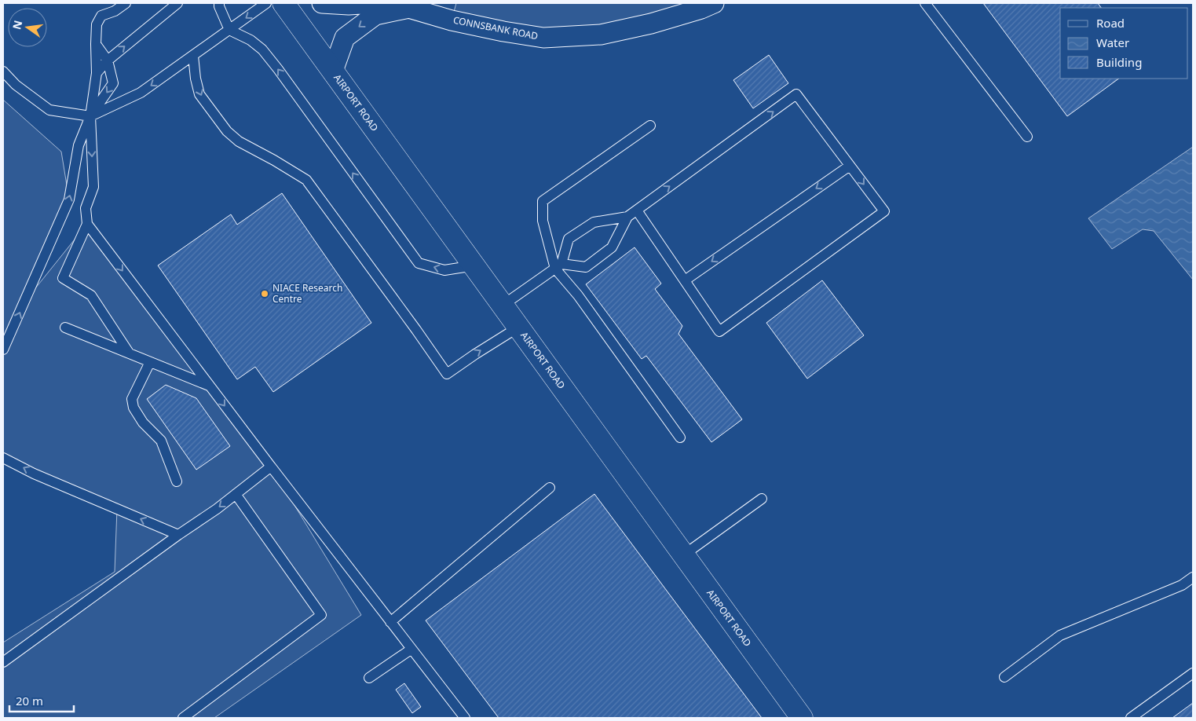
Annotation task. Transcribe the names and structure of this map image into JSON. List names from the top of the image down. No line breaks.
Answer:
{"streets":{"street":["CONNSBANK ROAD","AIRPORT ROAD"]},"places":["NIACE Research Centre"],"legend":["Road","Water","Building"],"scale_bar":"20 m","north":"left"}
